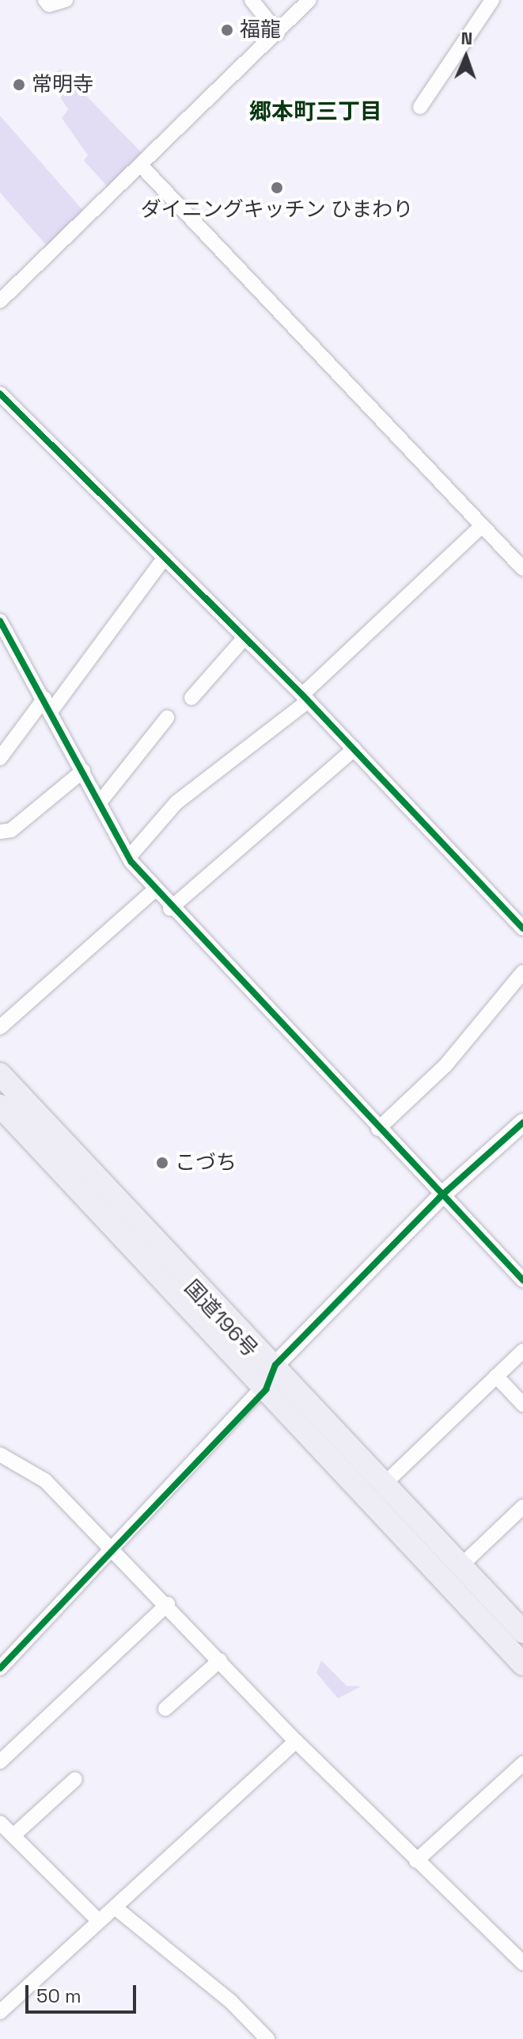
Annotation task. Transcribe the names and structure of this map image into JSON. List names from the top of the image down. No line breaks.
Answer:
{"streets":{"highway":["国道196号"]},"districts":["郷本町三丁目"],"places":["福龍","常明寺","ダイニングキッチン ひまわり","こづち"],"scale_bar":"50 m","north":"top"}
